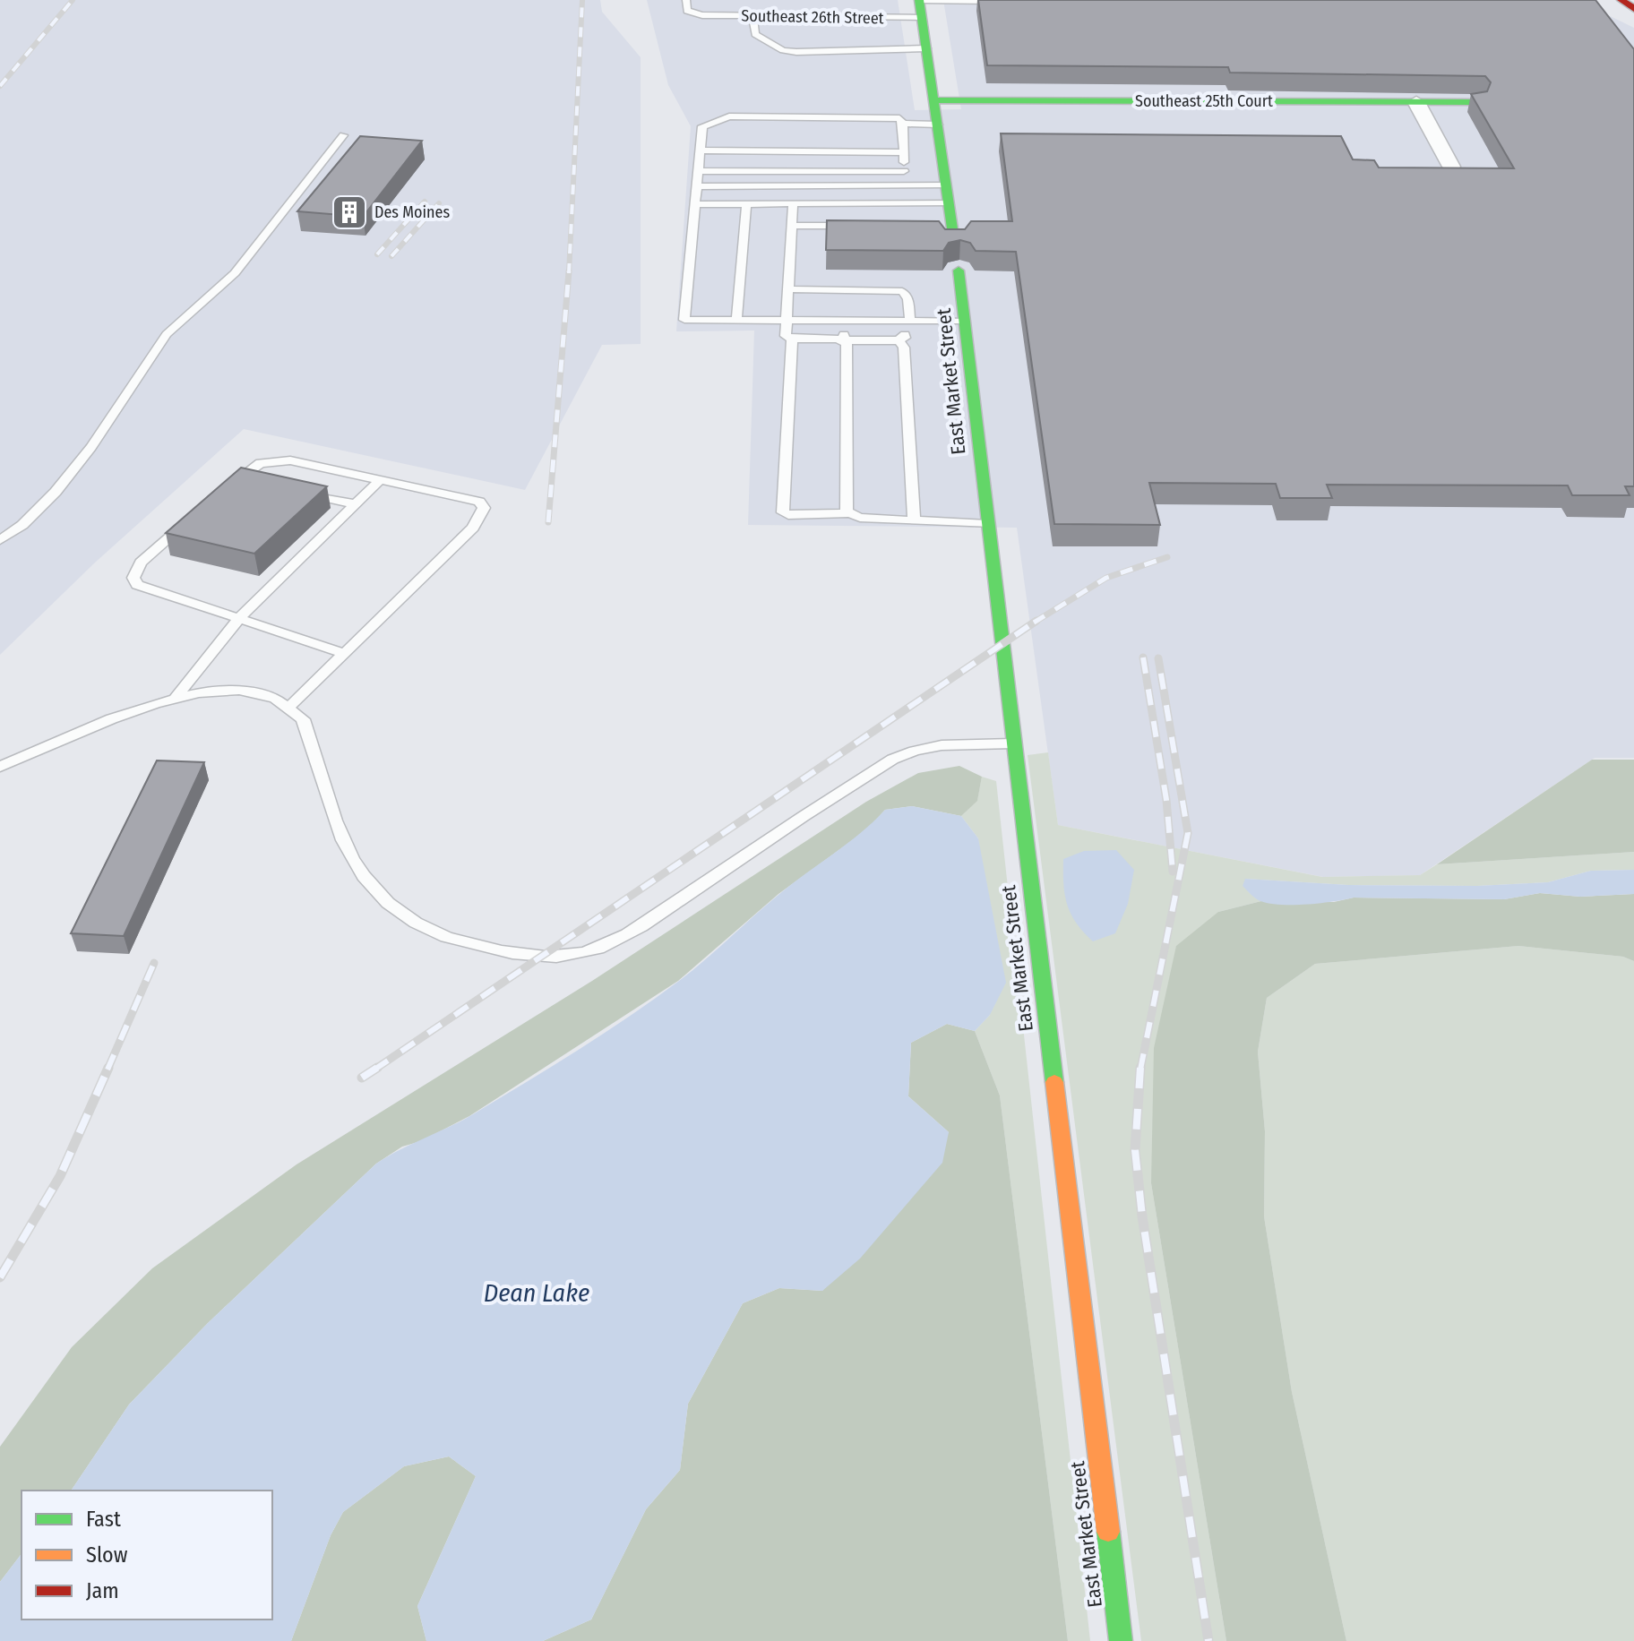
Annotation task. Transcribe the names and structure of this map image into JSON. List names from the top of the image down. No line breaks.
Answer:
{"streets":{"street":["Southeast 25th Court","East Market Street"],"lane":["Southeast 26th Street"]},"water":["Dean Lake"],"places":{"building":["Des Moines"]},"legend":["Fast","Slow","Jam"]}
